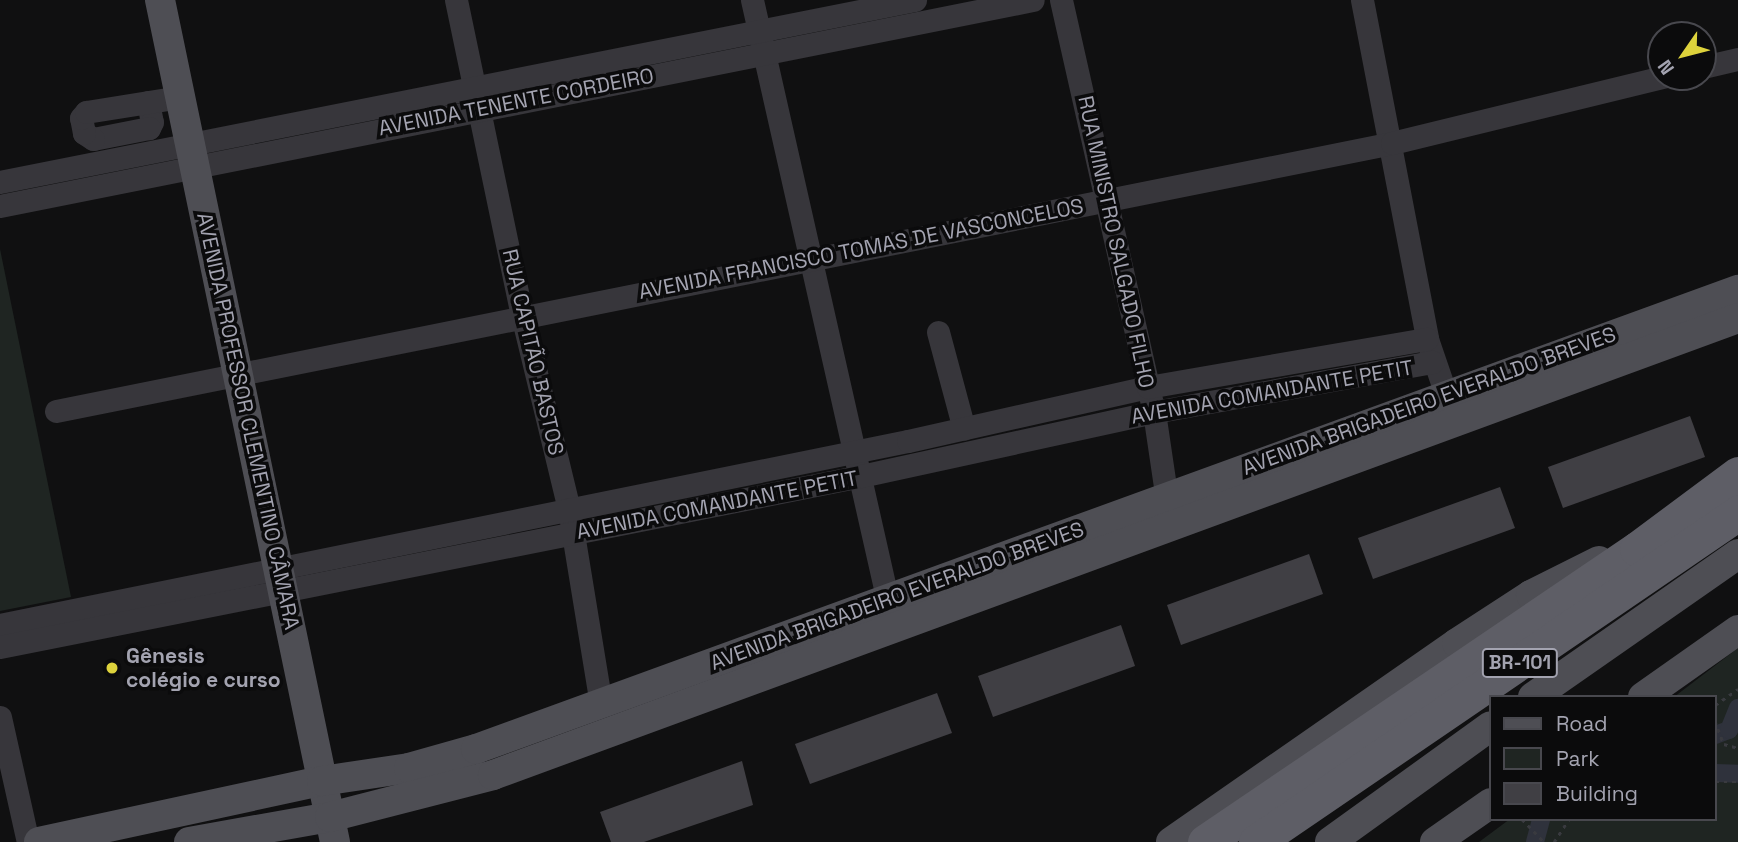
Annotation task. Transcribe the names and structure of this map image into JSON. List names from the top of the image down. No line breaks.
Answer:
{"streets":{"highway":["BR-101"],"main road":["AVENIDA BRIGADEIRO EVERALDO BREVES","AVENIDA PROFESSOR CLEMENTINO CÂMARA"],"street":["AVENIDA TENENTE CORDEIRO","RUA MINISTRO SALGADO FILHO","AVENIDA FRANCISCO TOMAS DE VASCONCELOS","RUA CAPITÃO BASTOS","AVENIDA COMANDANTE PETIT"]},"crossings":[["AVENIDA TENENTE CORDEIRO","RUA CAPITÃO BASTOS"],["AVENIDA TENENTE CORDEIRO","AVENIDA PROFESSOR CLEMENTINO CÂMARA"],["RUA MINISTRO SALGADO FILHO","AVENIDA FRANCISCO TOMAS DE VASCONCELOS"],["RUA MINISTRO SALGADO FILHO","AVENIDA COMANDANTE PETIT"],["RUA MINISTRO SALGADO FILHO","AVENIDA BRIGADEIRO EVERALDO BREVES"],["AVENIDA FRANCISCO TOMAS DE VASCONCELOS","RUA CAPITÃO BASTOS"],["AVENIDA FRANCISCO TOMAS DE VASCONCELOS","AVENIDA PROFESSOR CLEMENTINO CÂMARA"],["RUA CAPITÃO BASTOS","AVENIDA COMANDANTE PETIT"],["RUA CAPITÃO BASTOS","AVENIDA BRIGADEIRO EVERALDO BREVES"],["AVENIDA COMANDANTE PETIT","AVENIDA PROFESSOR CLEMENTINO CÂMARA"],["AVENIDA BRIGADEIRO EVERALDO BREVES","AVENIDA PROFESSOR CLEMENTINO CÂMARA"]],"places":["Gênesis colégio e curso"],"legend":["Road","Park","Building"],"north":"bottom left"}
